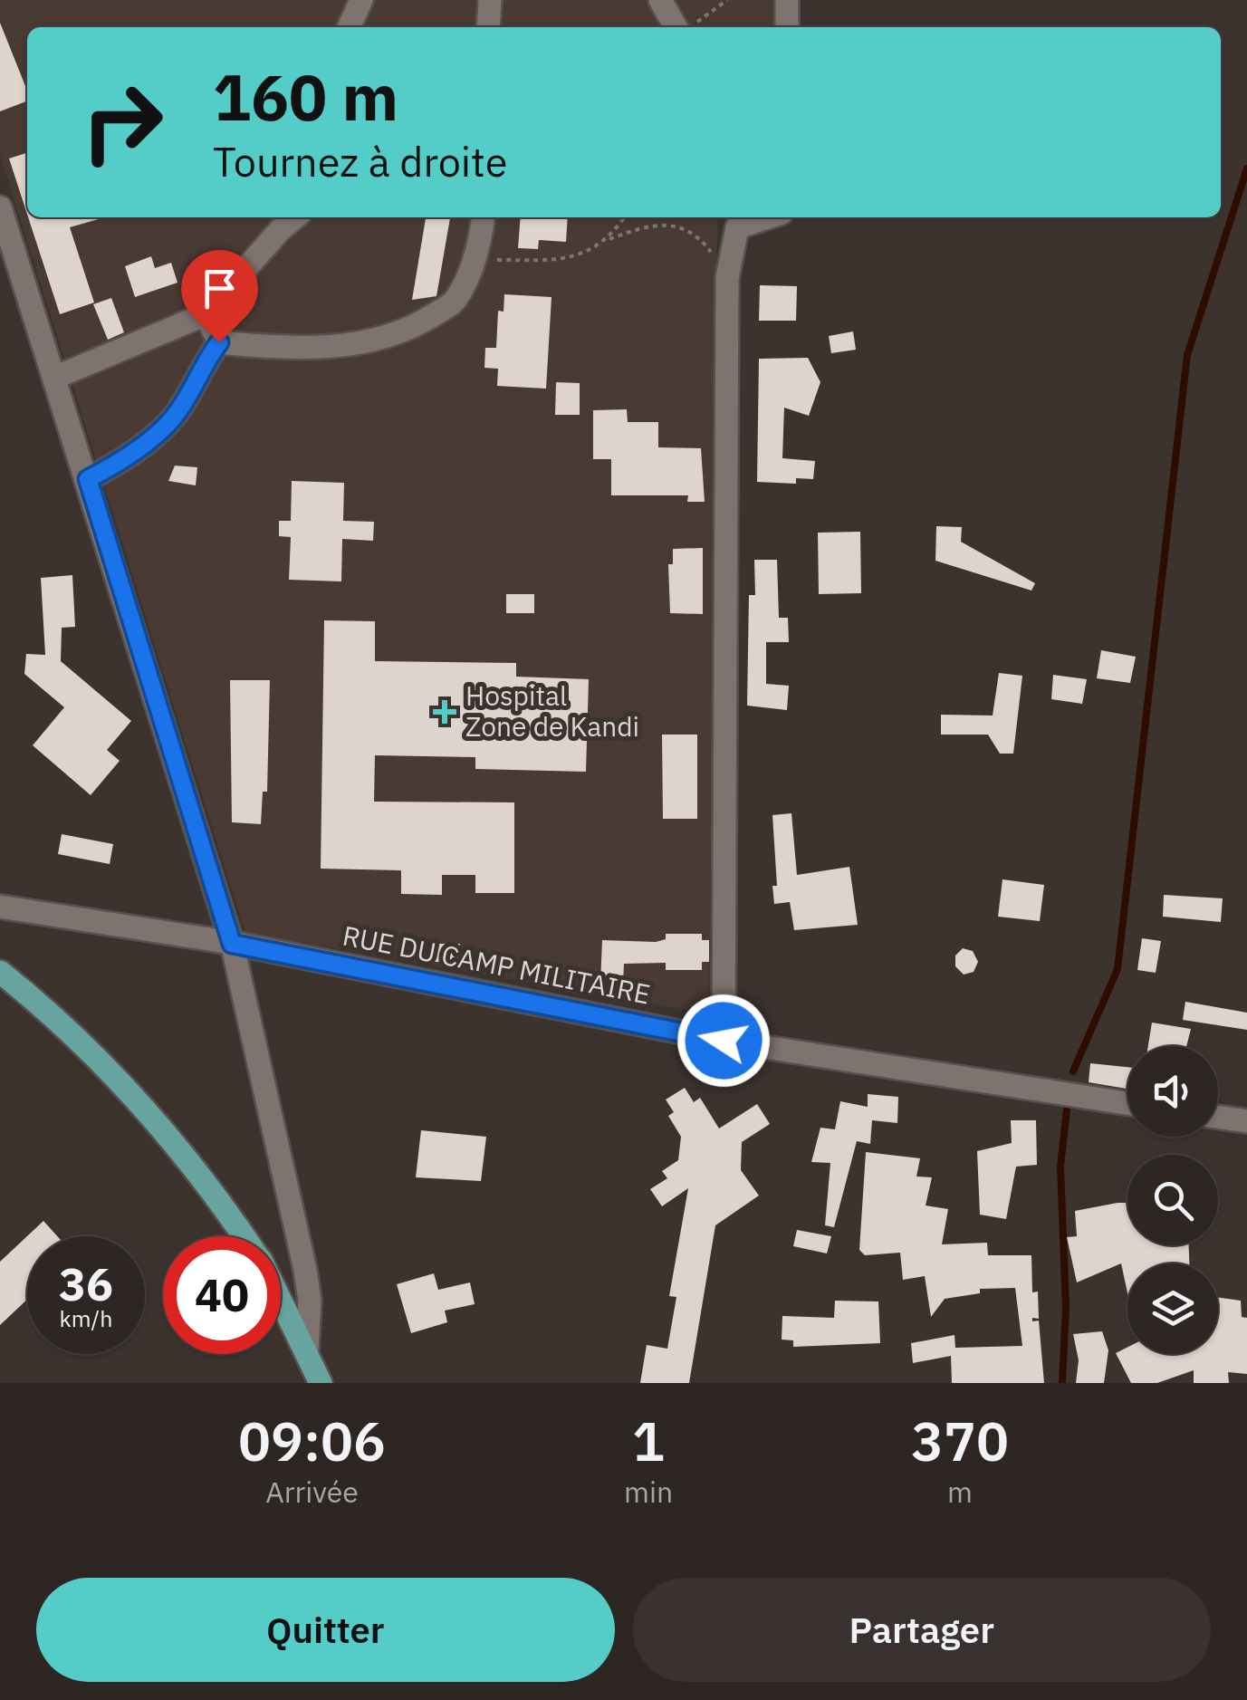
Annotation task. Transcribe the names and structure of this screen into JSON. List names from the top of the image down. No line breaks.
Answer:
{"streets":{"street":["RUE DU CAMP MILITAIRE"]},"places":{"health":["Hospital Zone de Kandi"]},"page":{"turn":["160 m","Tournez à droite"],"speed":"36 km/h","limit":"40","eta":["09:06","Arrivée","1","min","370","m"],"buttons":["Quitter","Partager"]}}
